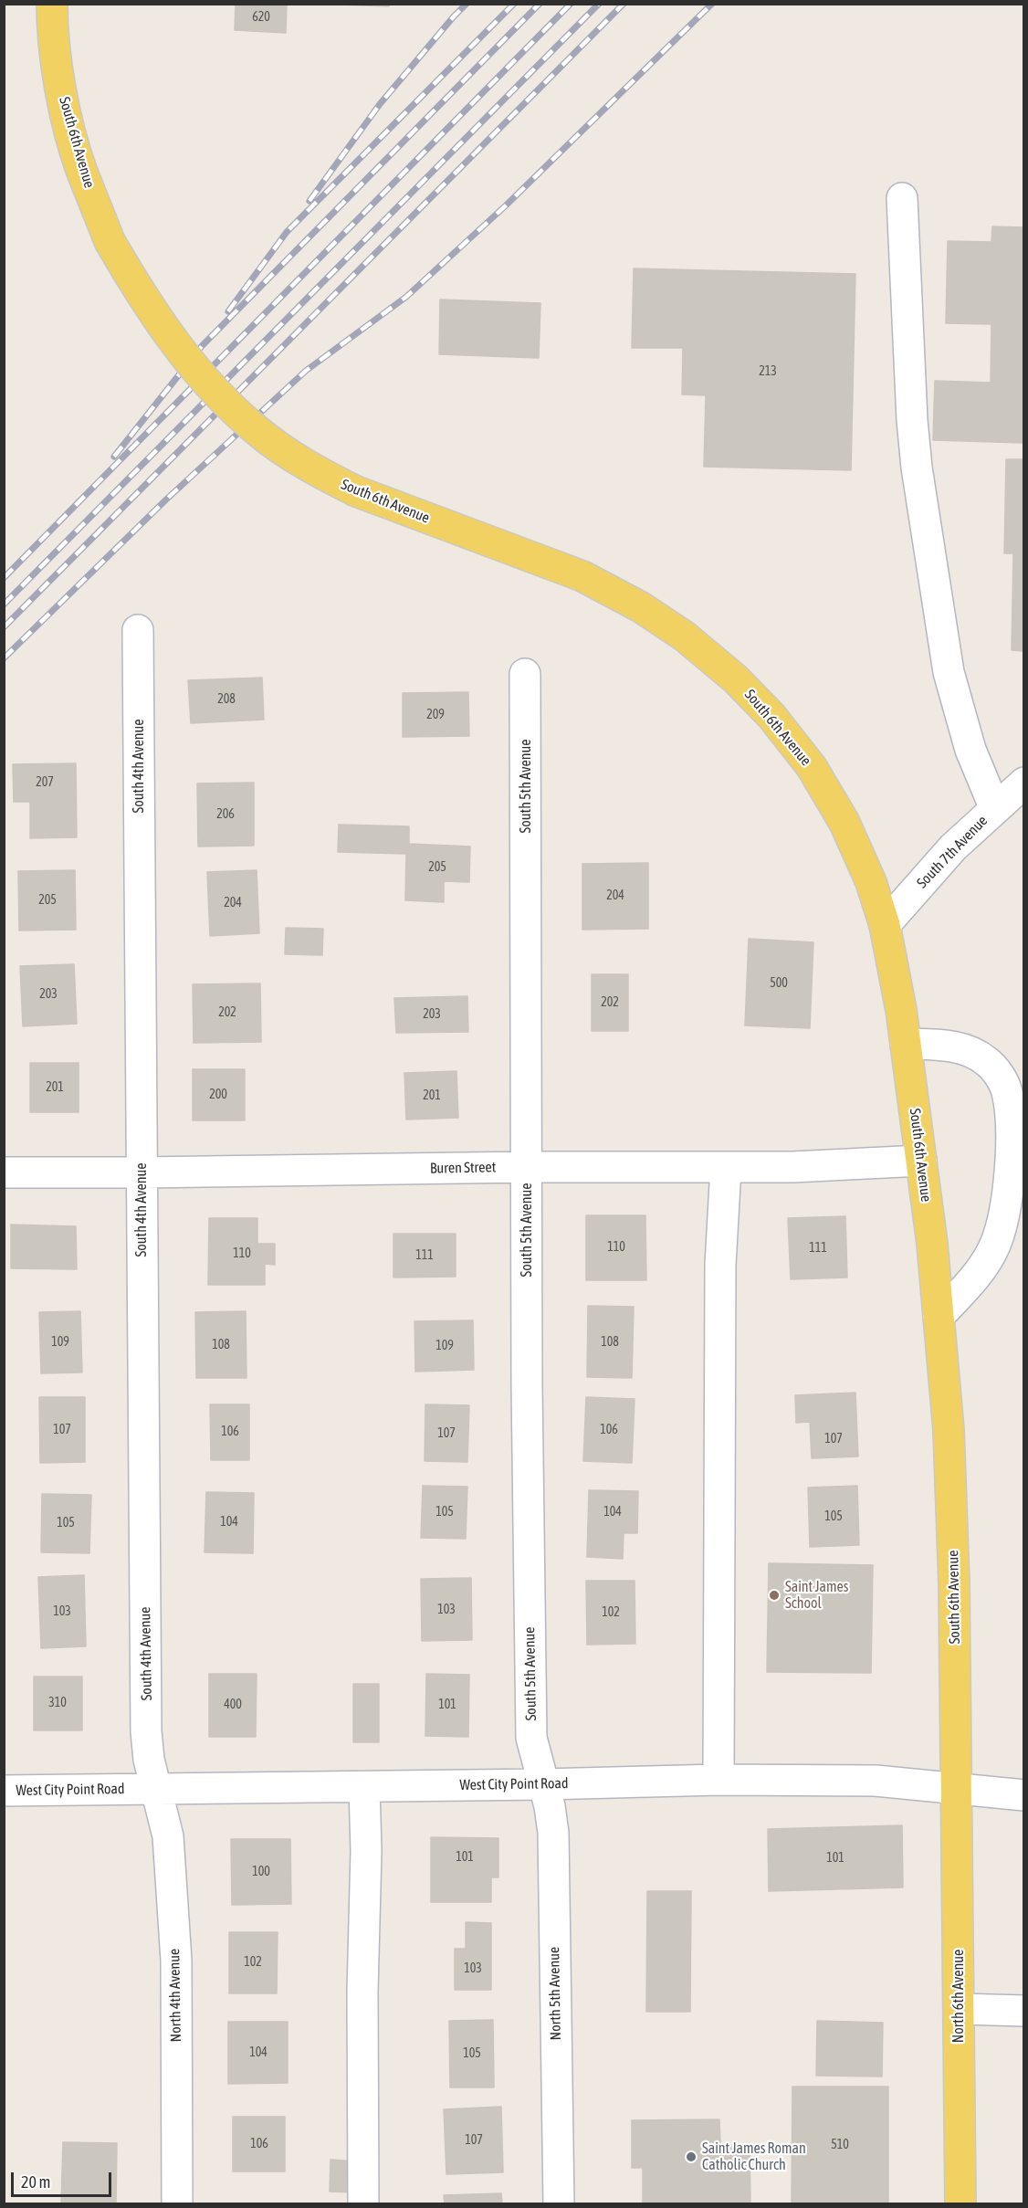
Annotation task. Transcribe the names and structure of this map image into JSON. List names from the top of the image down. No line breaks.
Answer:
{"streets":{"main road":["South 6th Avenue","North 6th Avenue"],"street":["South 4th Avenue","South 5th Avenue","South 7th Avenue","Buren Street","West City Point Road","North 5th Avenue","North 4th Avenue"]},"crossings":[["South 6th Avenue","South 7th Avenue"],["South 6th Avenue","Buren Street"],["South 6th Avenue","West City Point Road"],["South 6th Avenue","North 6th Avenue"],["South 4th Avenue","Buren Street"],["South 4th Avenue","West City Point Road"],["South 4th Avenue","North 4th Avenue"],["South 5th Avenue","Buren Street"],["South 5th Avenue","West City Point Road"],["South 5th Avenue","North 5th Avenue"],["West City Point Road","North 5th Avenue"],["West City Point Road","North 4th Avenue"],["West City Point Road","North 6th Avenue"]],"places":["Saint James School","Saint James Roman Catholic Church"],"house_numbers":["620","213","208","209","207","206","205","204","205","204","500","203","202","202","203","201","200","201","110","111","110","111","109","108","108","109","107","106","106","107","107","105","104","105","104","105","103","103","102","310","400","101","101","101","100","102","103","104","105","107","106","510"],"scale_bar":"20 m"}
